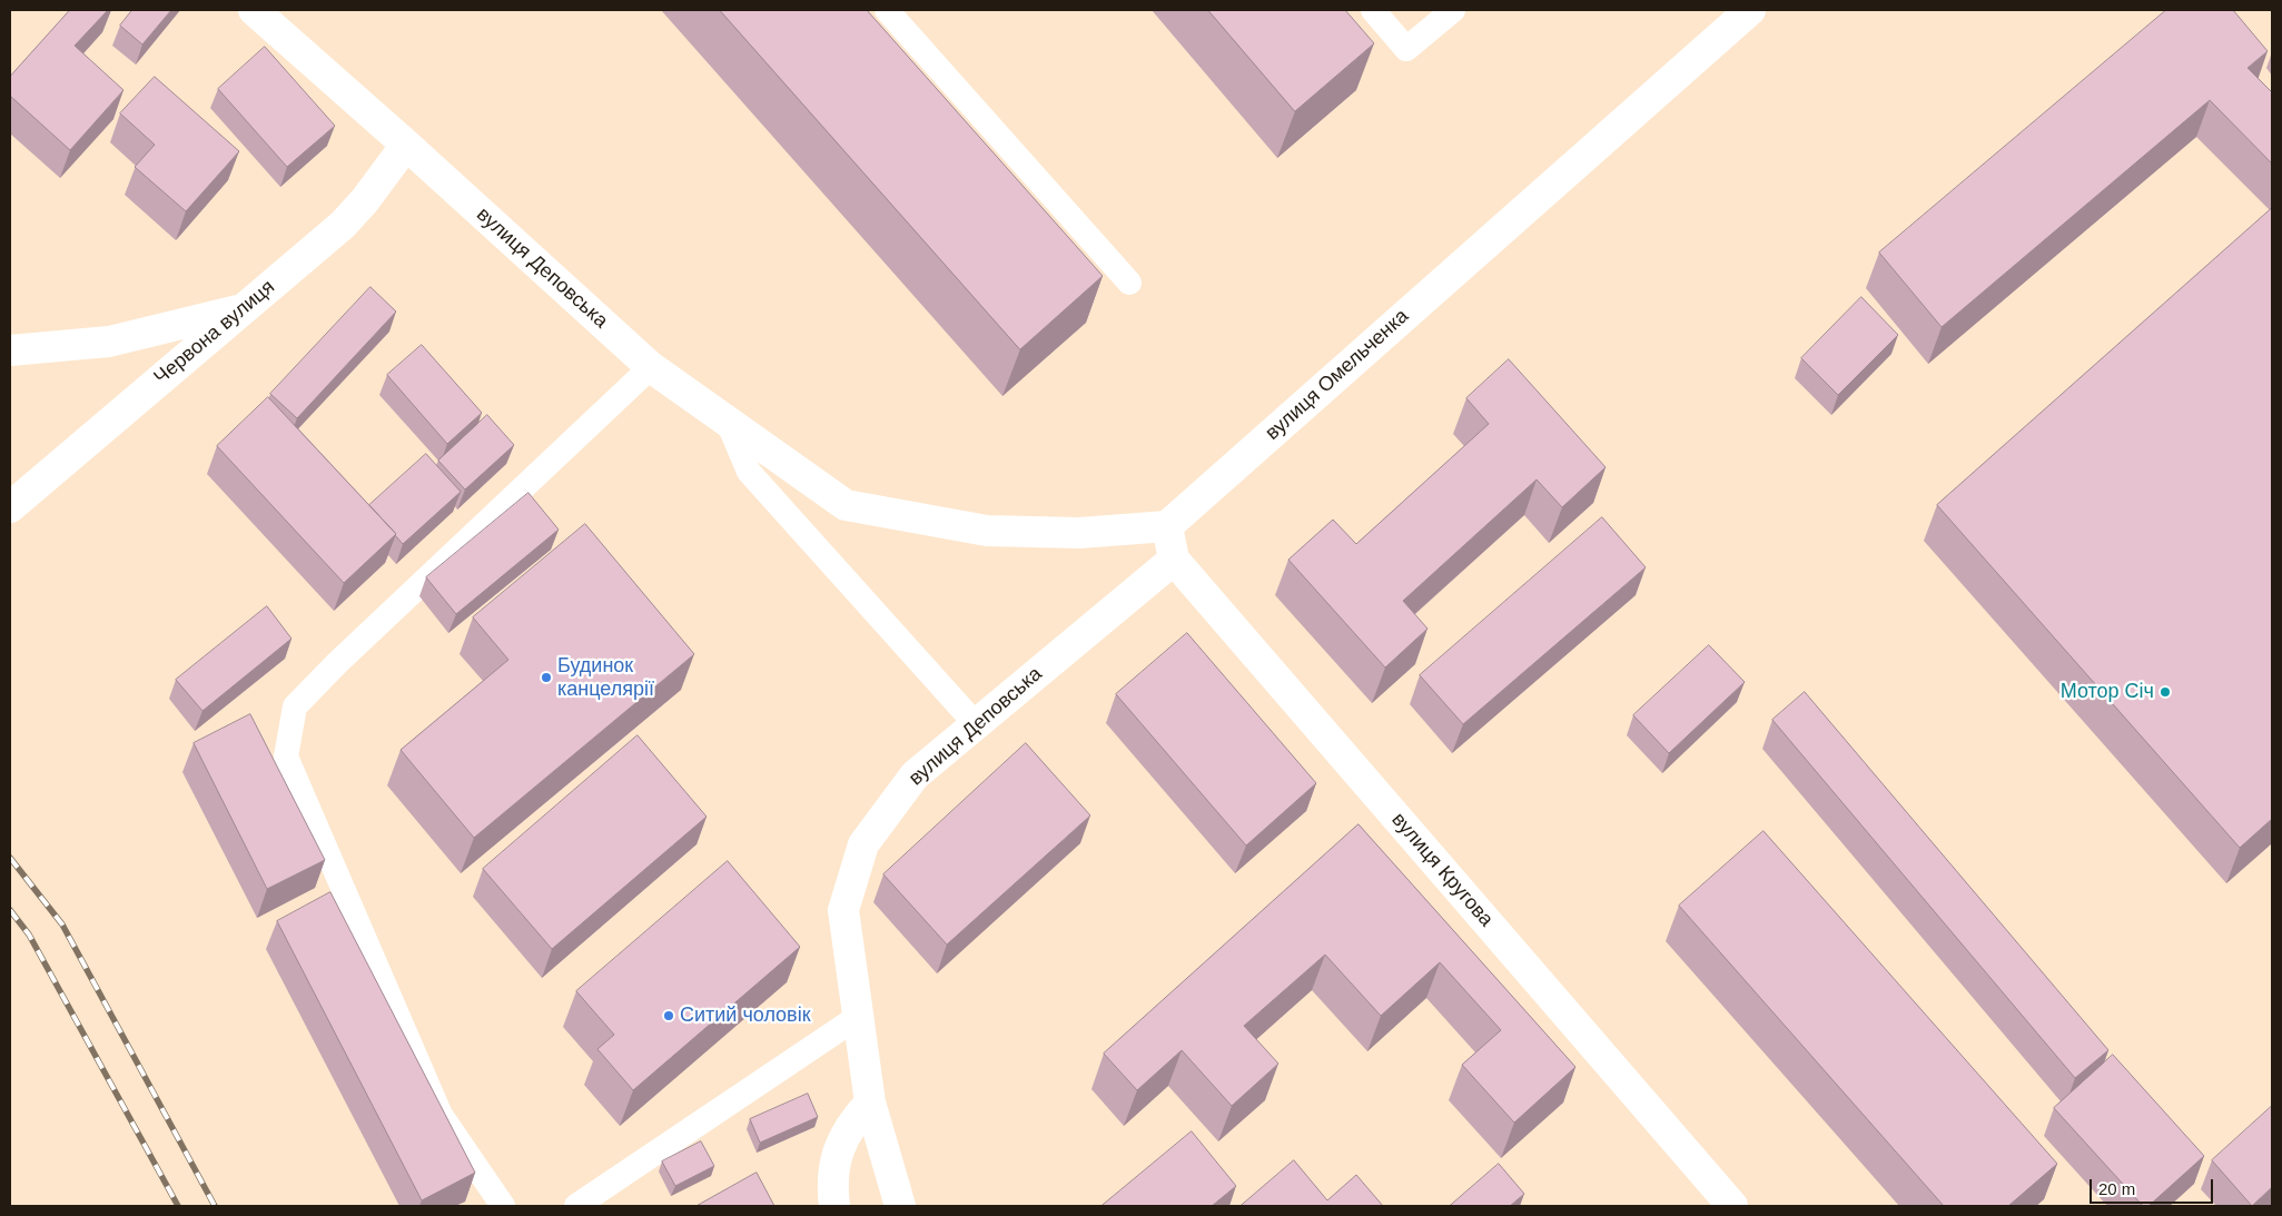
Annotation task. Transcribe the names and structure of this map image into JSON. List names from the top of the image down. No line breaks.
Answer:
{"streets":{"street":["вулиця Деповська","Червона вулиця","вулиця Омельченка","вулиця Кругова"]},"crossings":[["вулиця Деповська","Червона вулиця"],["вулиця Деповська","вулиця Омельченка"],["вулиця Деповська","вулиця Кругова"],["вулиця Омельченка","вулиця Кругова"]],"places":["Будинок канцелярії","Мотор Січ","Ситий чоловік"],"scale_bar":"20 m"}
